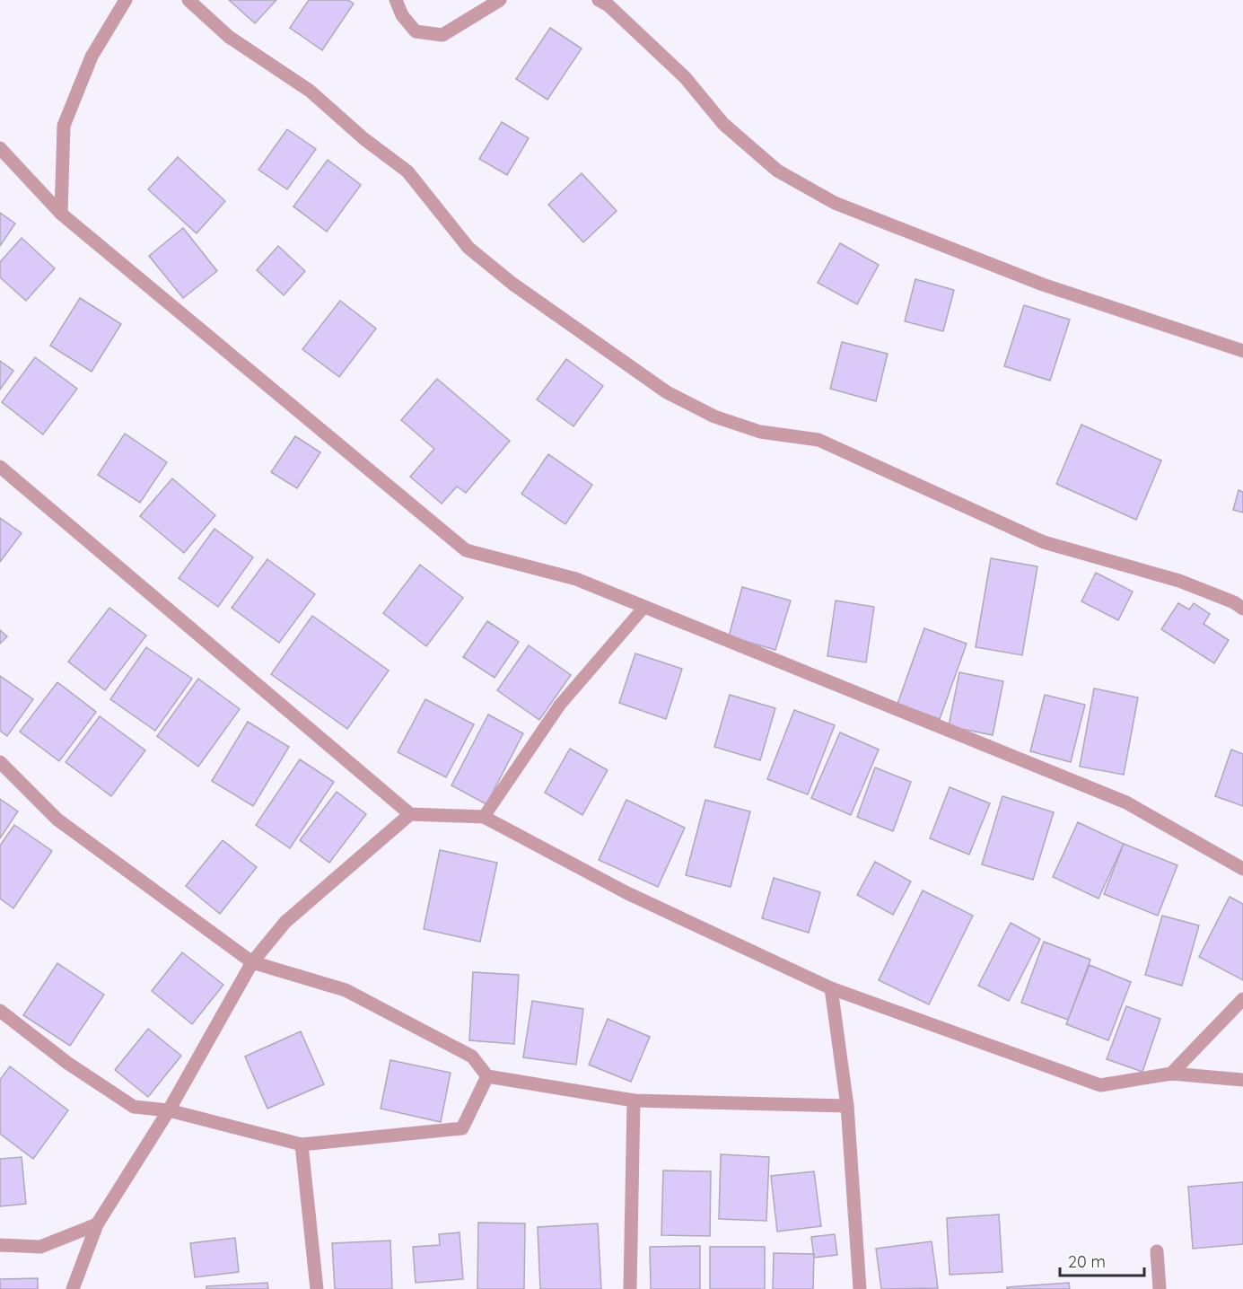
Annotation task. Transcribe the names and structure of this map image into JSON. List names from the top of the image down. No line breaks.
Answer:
{"scale_bar":"20 m"}
